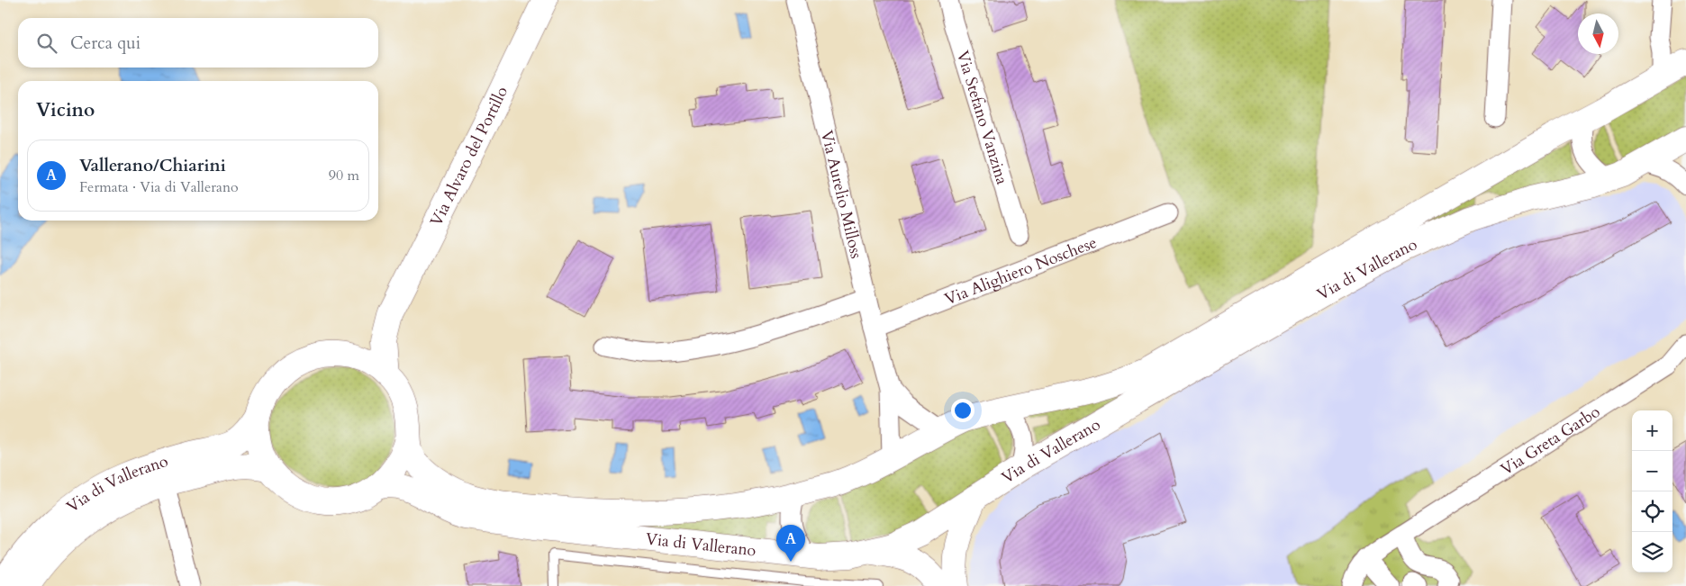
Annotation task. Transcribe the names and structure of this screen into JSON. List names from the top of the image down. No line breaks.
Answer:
{"streets":{"street":["Via Stefano Vanzina","Via Alvaro del Portillo","Via Aurelio Milloss","Via di Vallerano","Via Alighiero Noschese","Via Greta Garbo"]},"crossings":[["Via Alvaro del Portillo","Via di Vallerano"],["Via Aurelio Milloss","Via di Vallerano"],["Via Aurelio Milloss","Via Alighiero Noschese"]],"north":"bottom","page":{"search":"Cerca qui","heading":"Vicino","list":[{"mark":"A","name":"Vallerano/Chiarini","note":"Fermata · Via di Vallerano","value":"90 m"}],"map_buttons":["+","−"],"pins":"A"}}
